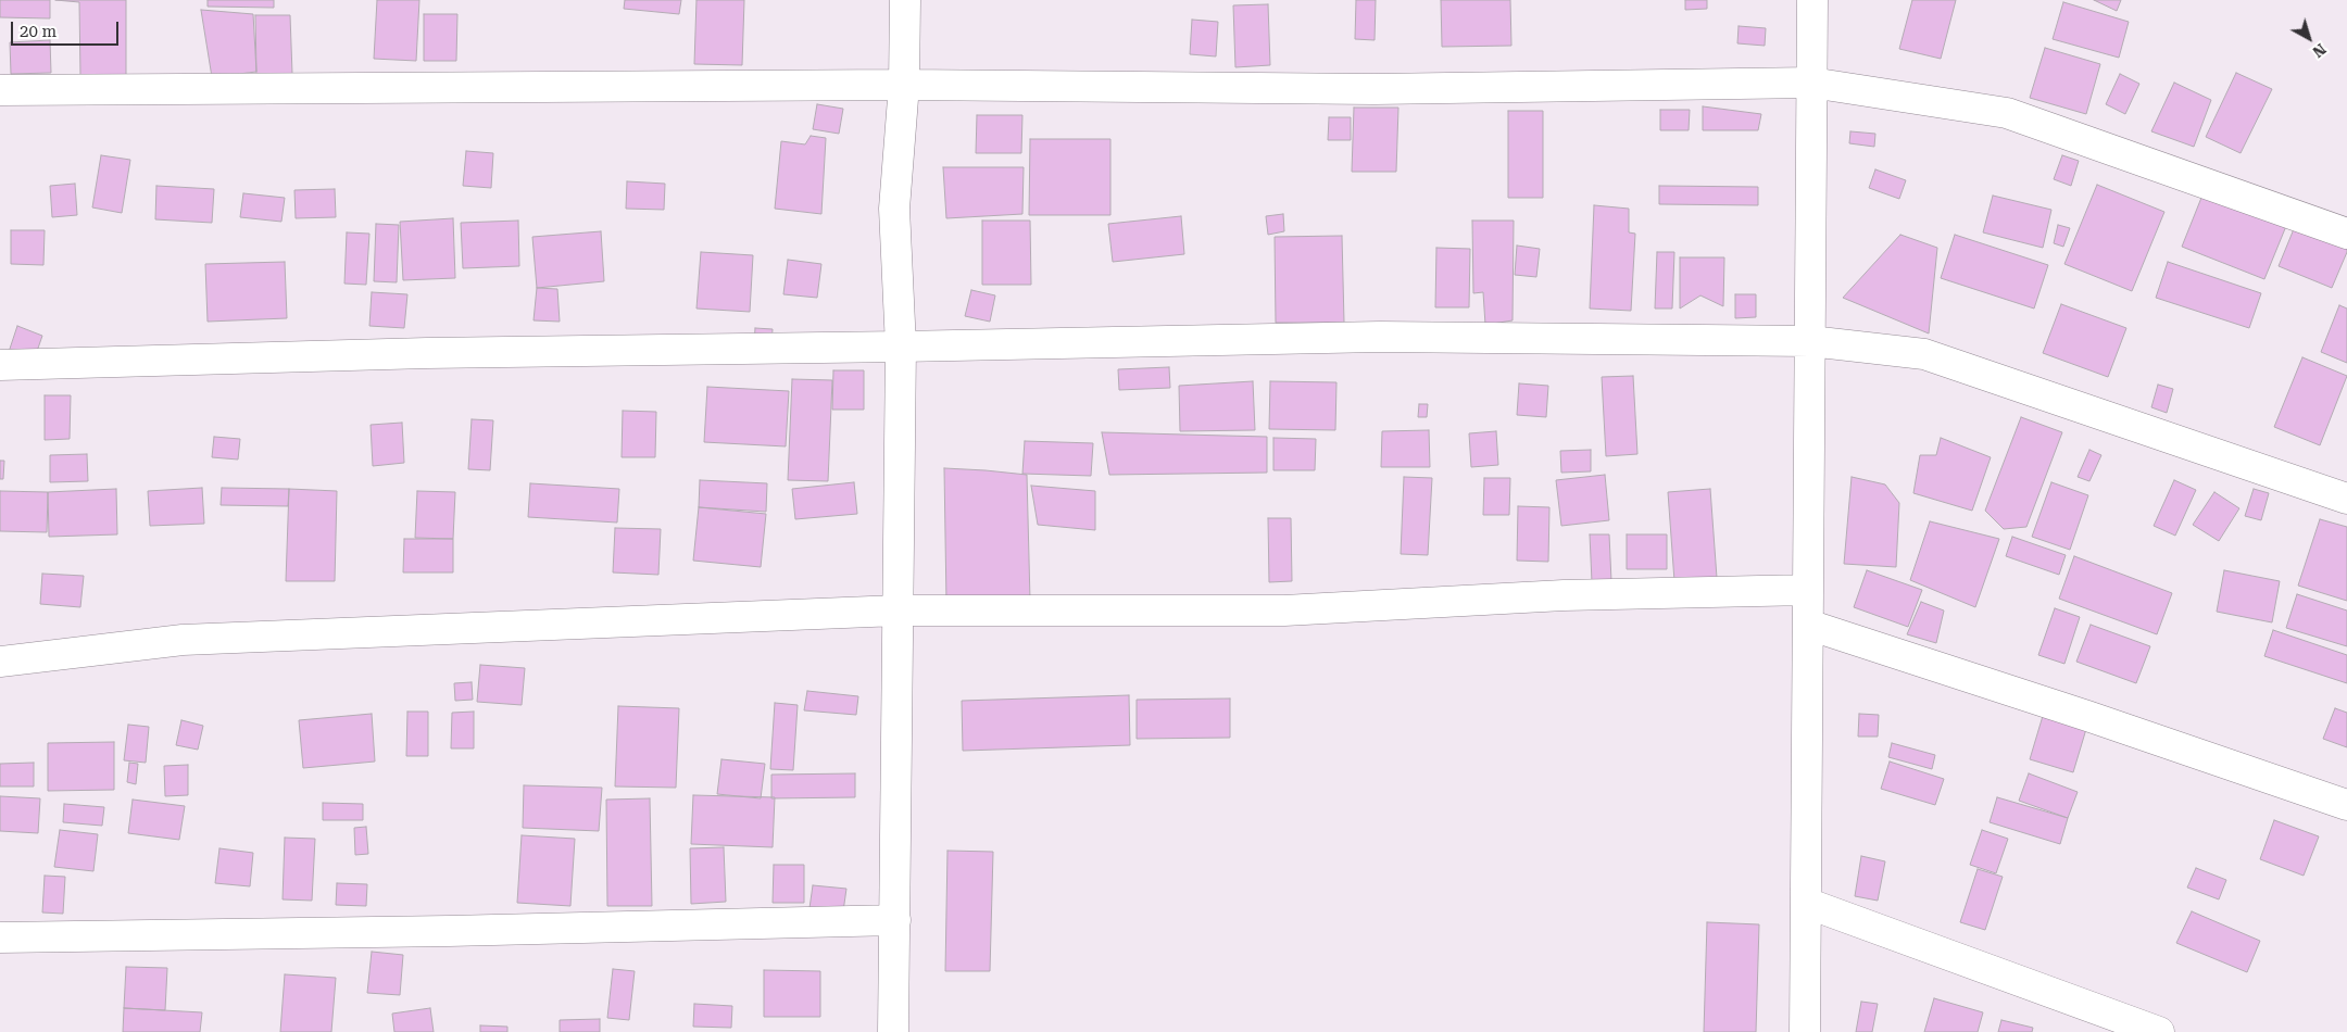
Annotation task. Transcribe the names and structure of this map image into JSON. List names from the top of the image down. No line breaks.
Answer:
{"scale_bar":"20 m","north":"bottom right"}
